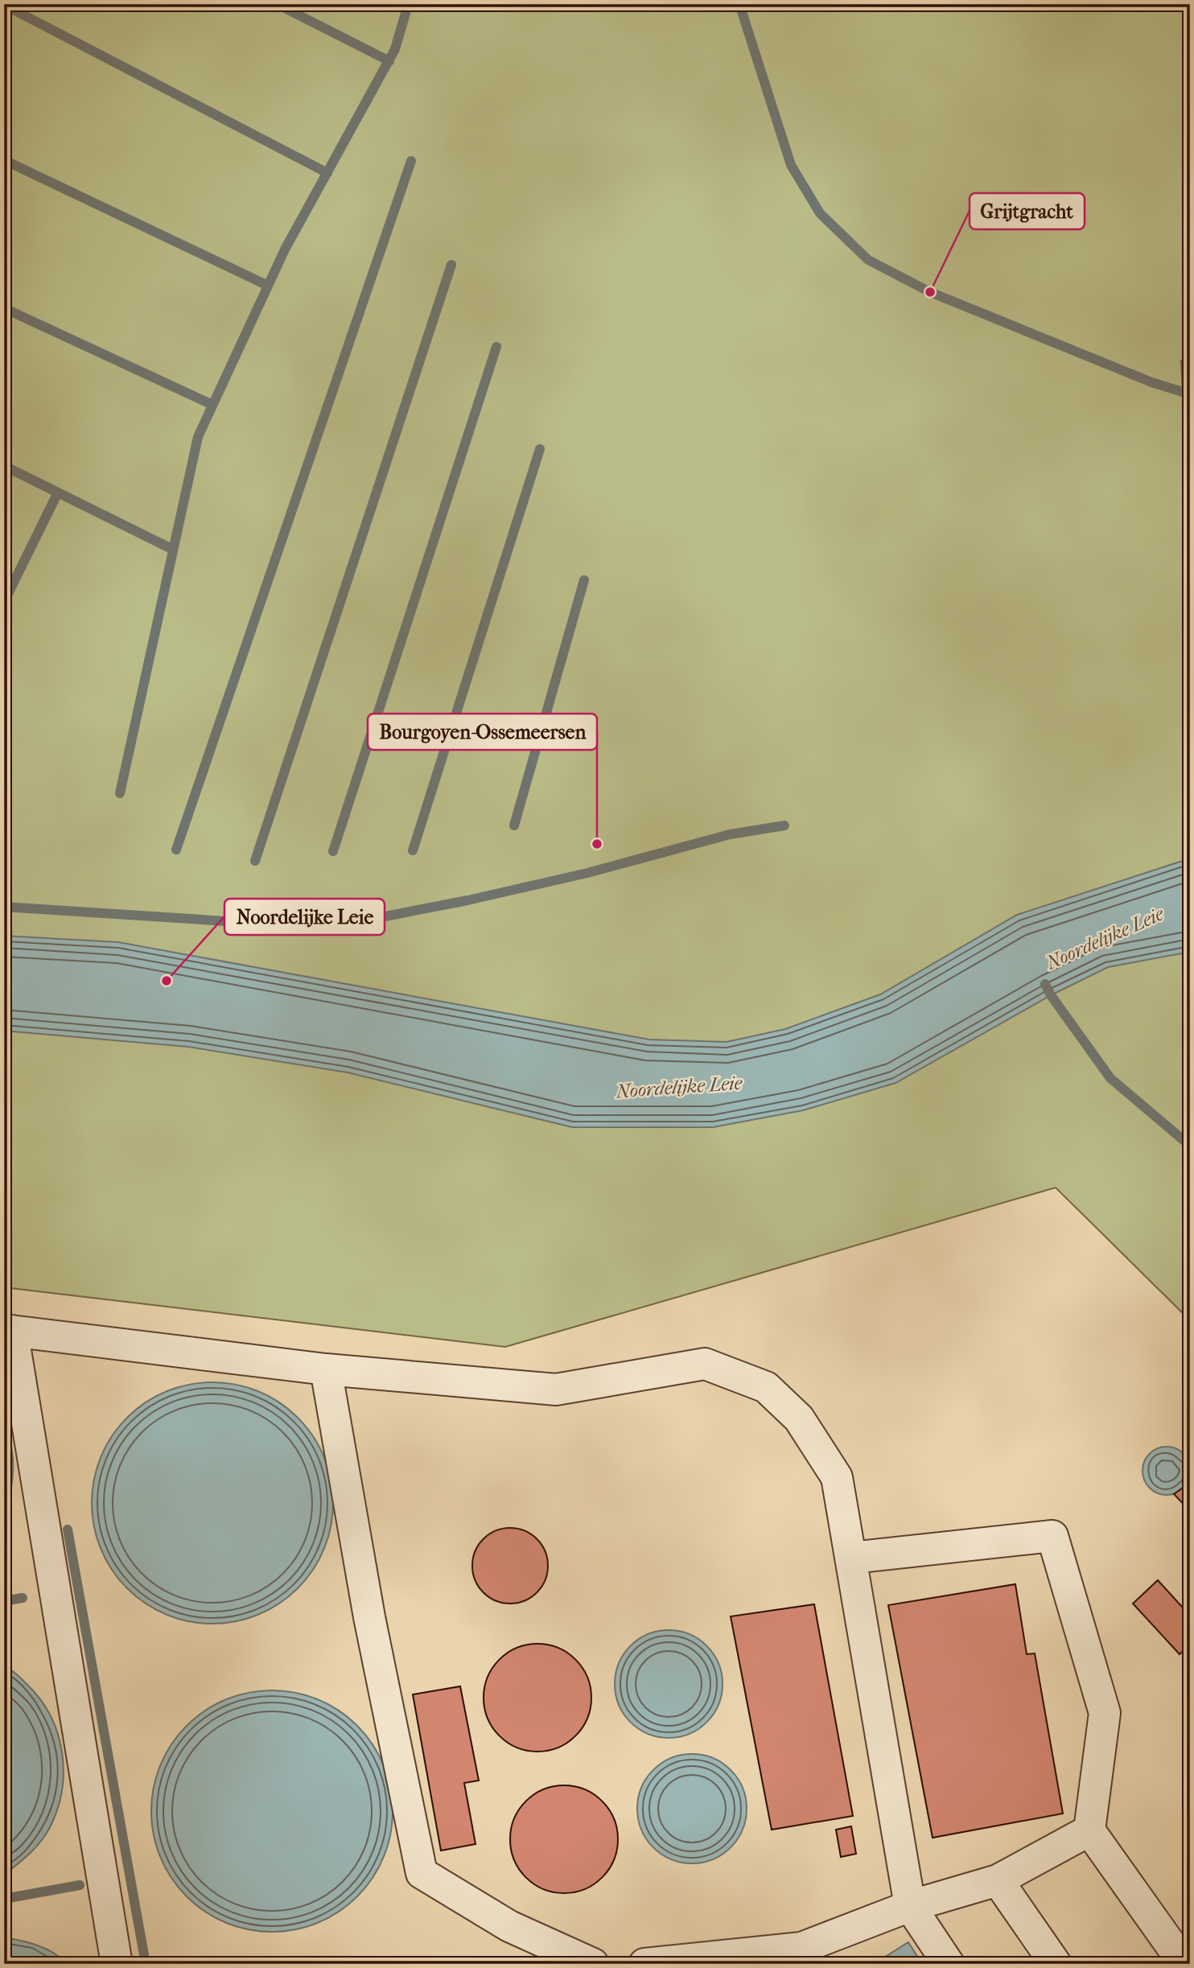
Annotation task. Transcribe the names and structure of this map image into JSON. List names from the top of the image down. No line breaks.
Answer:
{"water":["Noordelijke Leie"],"places":["Grijtgracht","Bourgoyen-Ossemeersen","Noordelijke Leie"]}
